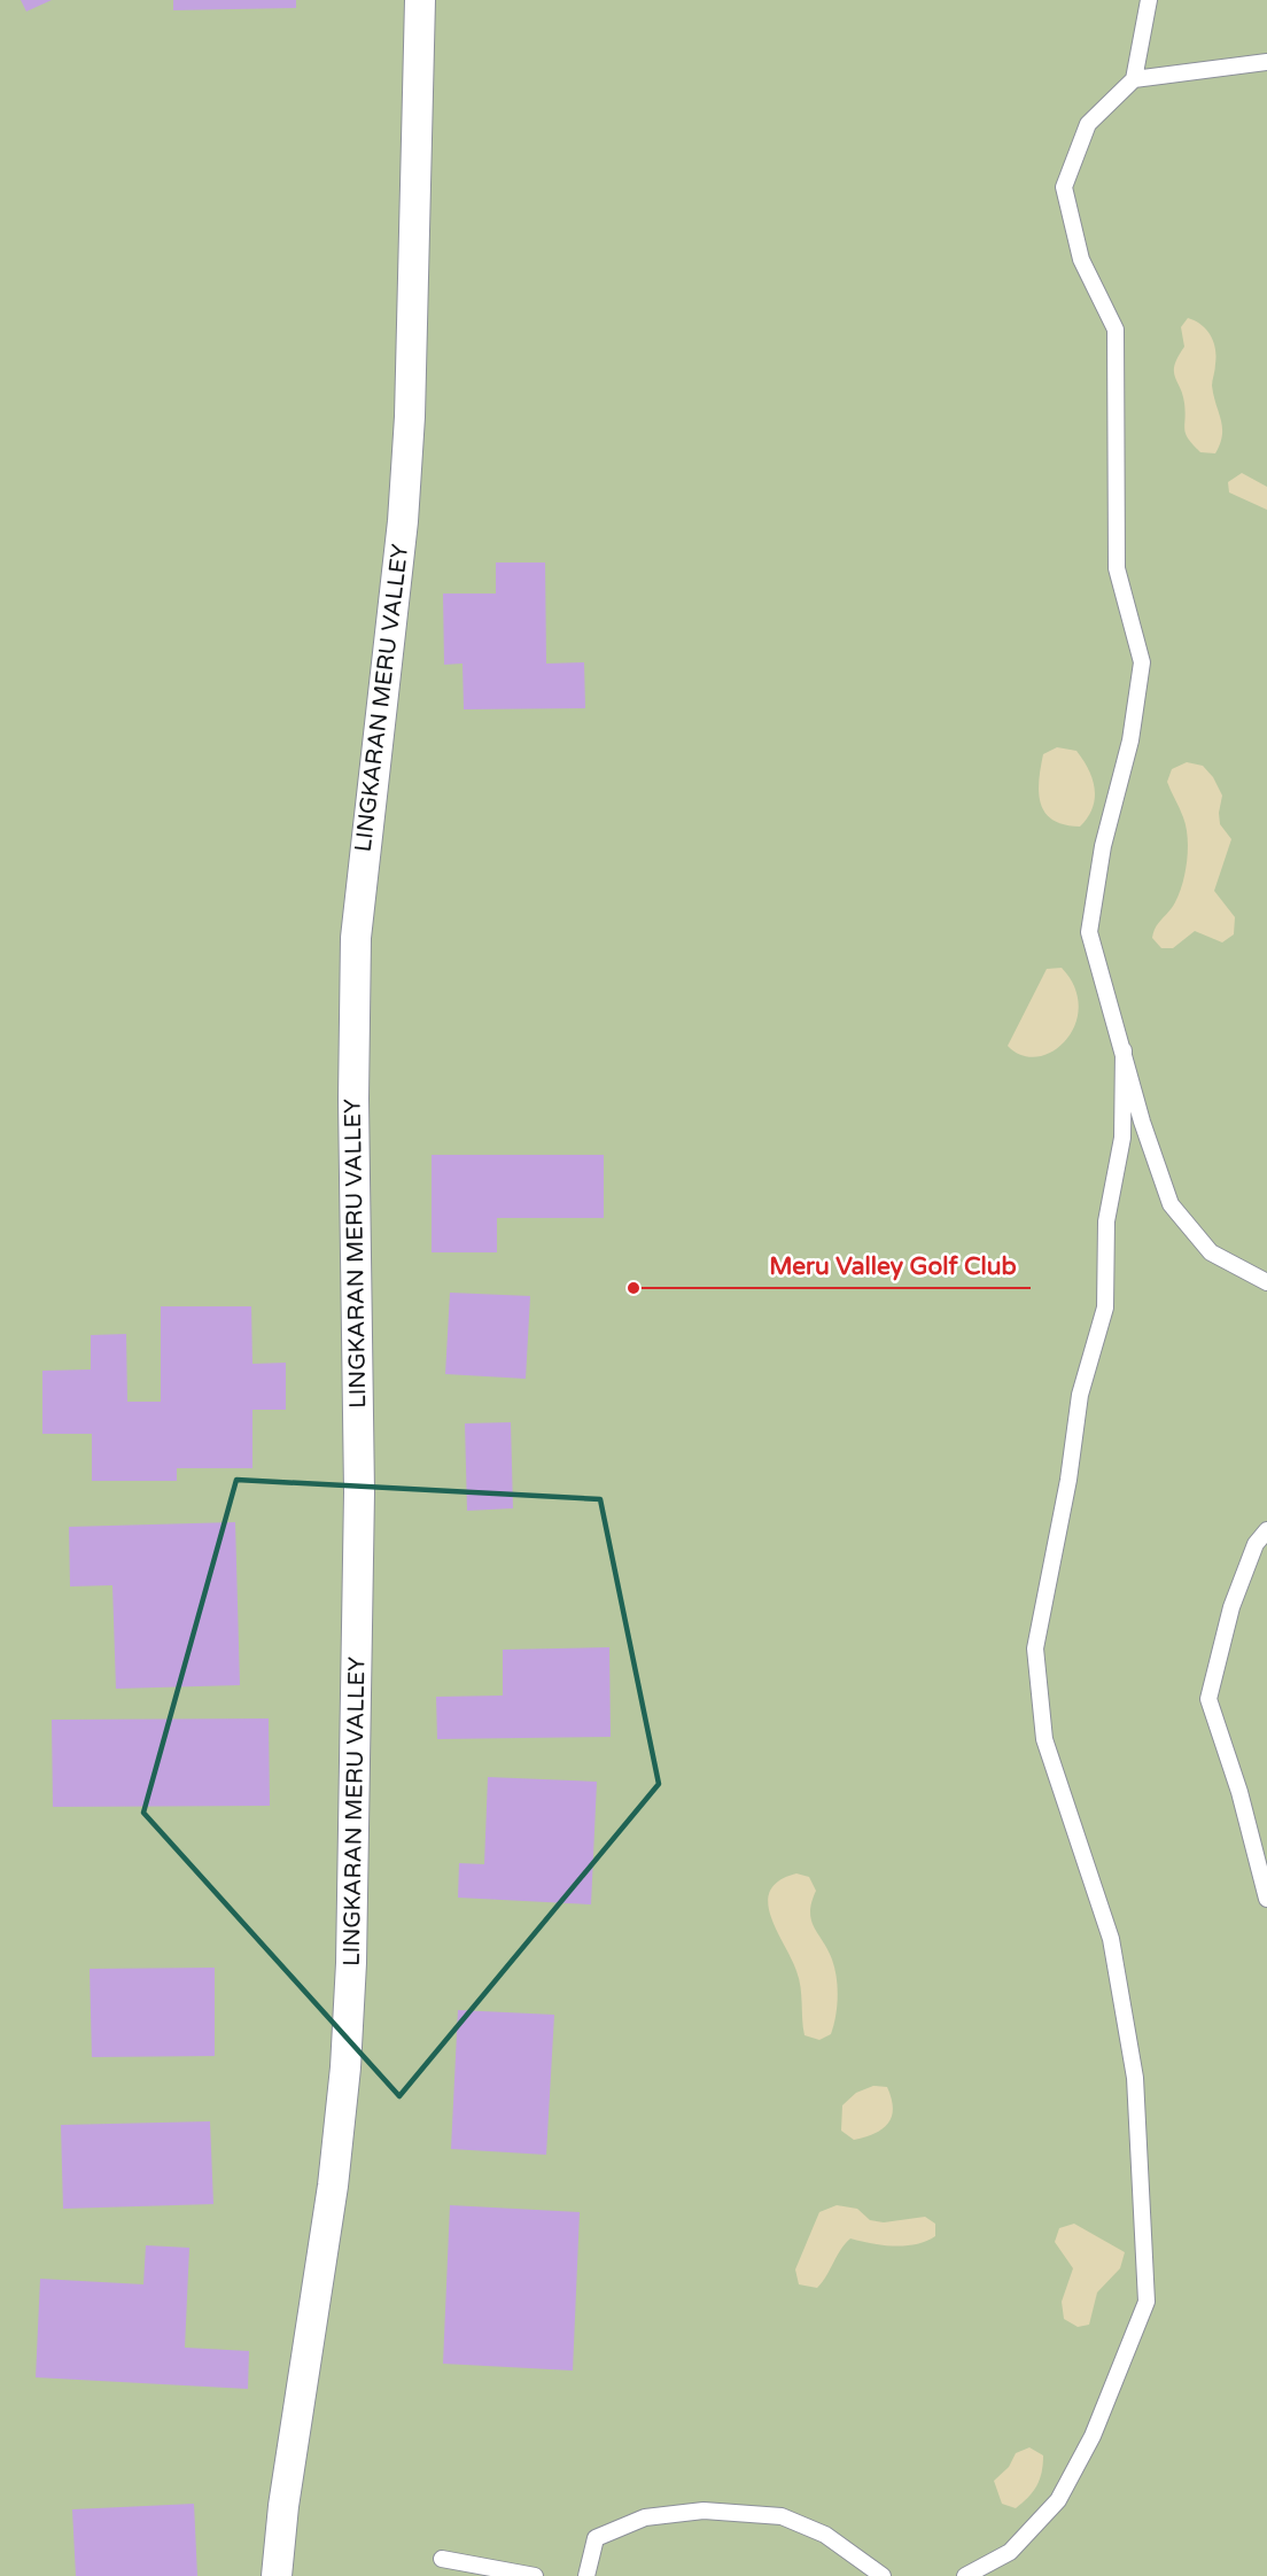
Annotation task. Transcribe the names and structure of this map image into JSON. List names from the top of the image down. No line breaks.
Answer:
{"streets":{"street":["LINGKARAN MERU VALLEY"]},"places":["Meru Valley Golf Club"]}
